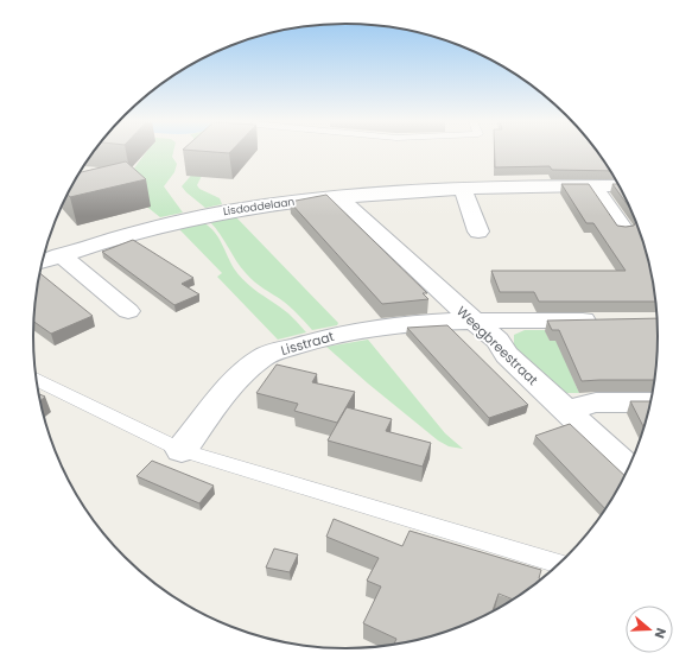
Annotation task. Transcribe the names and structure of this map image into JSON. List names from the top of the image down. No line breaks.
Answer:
{"streets":{"street":["Lisdoddelaan","Lisstraat","Weegbreestraat"]},"crossings":[["Lisdoddelaan","Weegbreestraat"],["Lisstraat","Weegbreestraat"]],"north":"right"}
